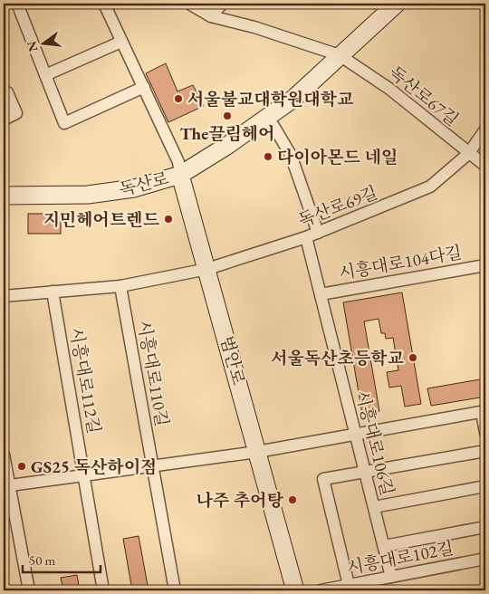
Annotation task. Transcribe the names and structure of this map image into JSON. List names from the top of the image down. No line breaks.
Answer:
{"streets":{"main road":["독산로","범안로"],"street":["독산로67길","독산로69길","시흥대로104다길","시흥대로110길","시흥대로112길","시흥대로106길","시흥대로102길"]},"crossings":[["독산로67길","독산로"],["독산로67길","독산로69길"],["독산로","범안로"],["독산로69길","범안로"],["독산로69길","시흥대로106길"],["시흥대로104다길","시흥대로106길"],["시흥대로106길","시흥대로102길"]],"places":["서울불교대학원대학교","The끌림헤어","다이아몬드 네일","지민헤어트렌드","서울독산초등학교","GS25 독산하이점","나주 추어탕"],"scale_bar":"50 m","north":"left"}
